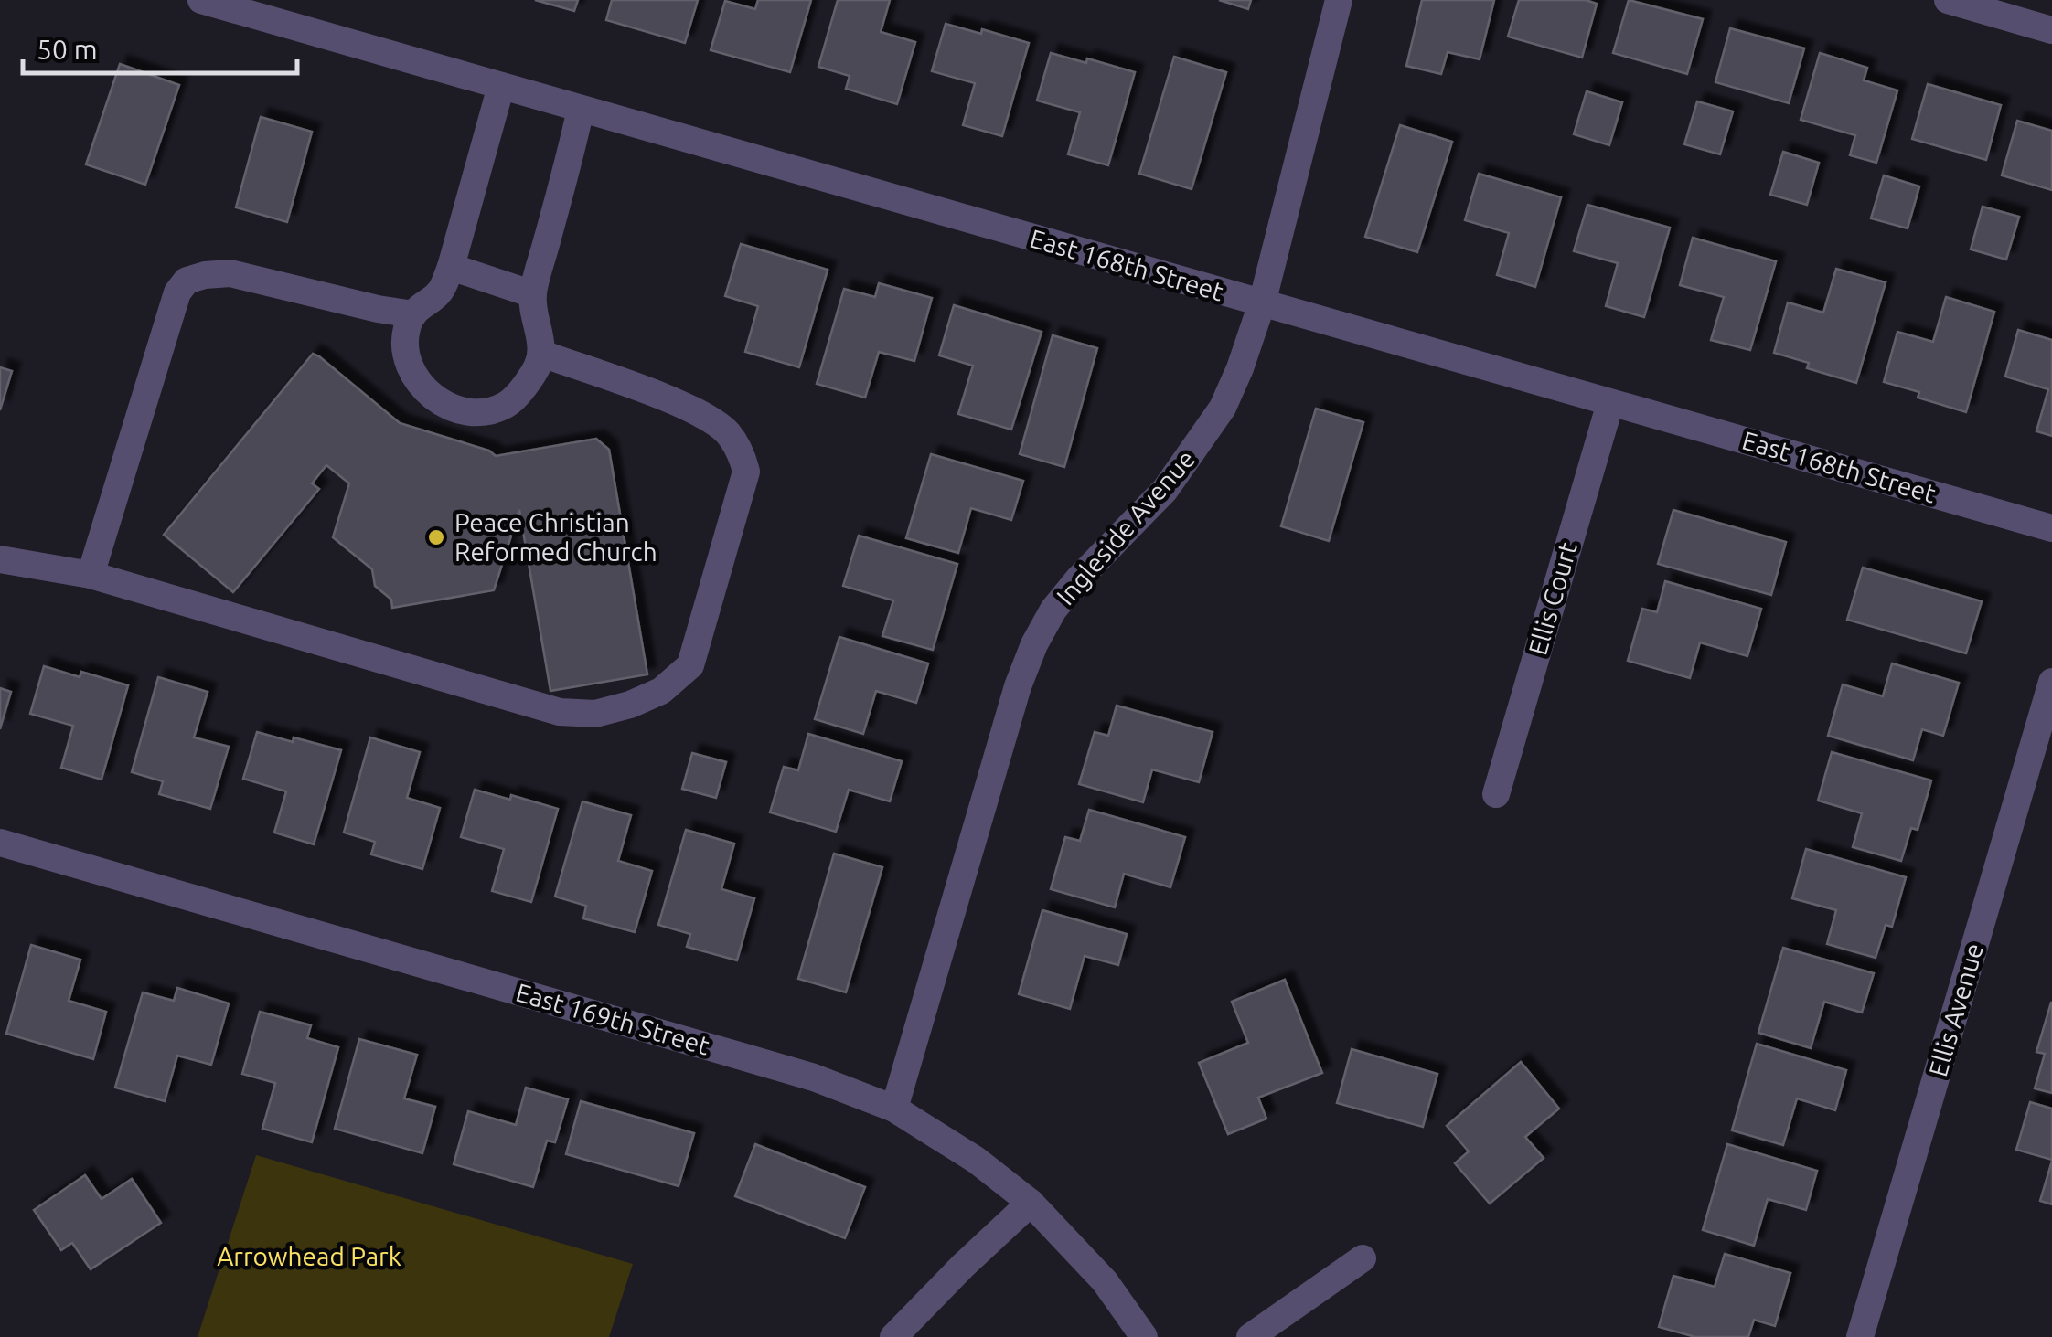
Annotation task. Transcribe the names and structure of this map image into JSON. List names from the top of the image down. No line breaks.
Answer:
{"streets":{"street":["East 168th Street","Ingleside Avenue","Ellis Court","Ellis Avenue","East 169th Street"]},"crossings":[["East 168th Street","Ingleside Avenue"],["East 168th Street","Ellis Court"],["Ingleside Avenue","East 169th Street"]],"parks":["Arrowhead Park"],"places":["Peace Christian Reformed Church"],"scale_bar":"50 m"}
